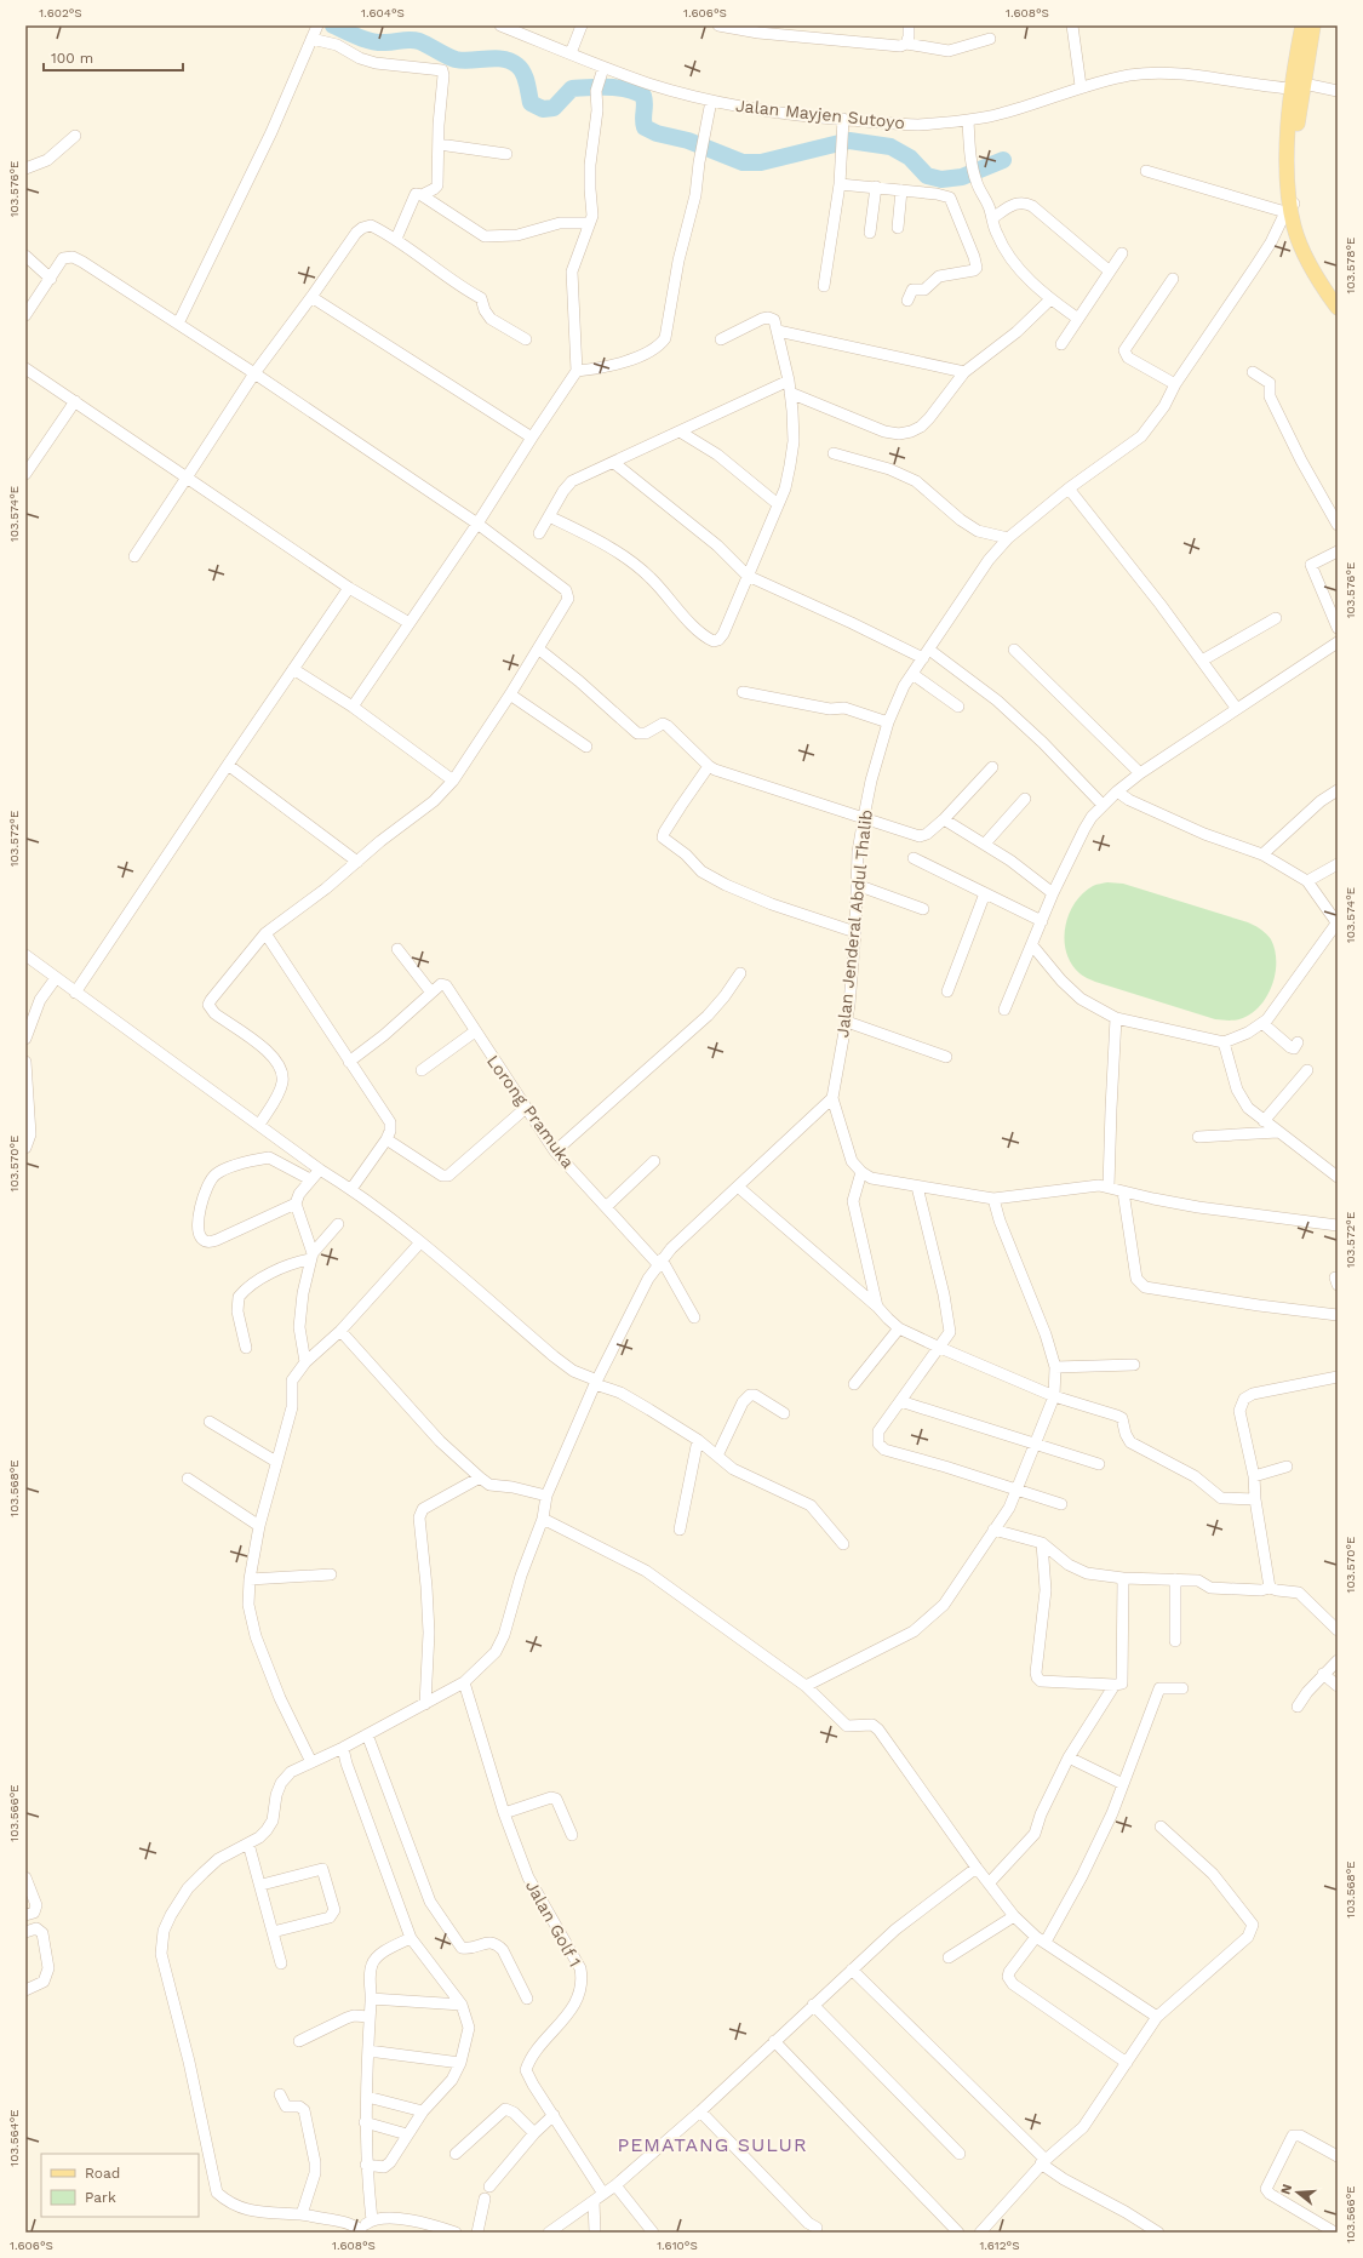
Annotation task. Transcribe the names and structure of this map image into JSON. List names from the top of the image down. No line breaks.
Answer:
{"streets":{"street":["Jalan Mayjen Sutoyo","Jalan Jenderal Abdul Thalib","Lorong Pramuka","Jalan Golf 1"]},"districts":["PEMATANG SULUR"],"legend":["Road","Park"],"scale_bar":"100 m","north":"left","coordinates":["1.602°S","1.604°S","1.606°S","1.608°S","103.576°E","103.578°E","103.574°E","103.572°E","103.570°E","103.568°E","103.566°E","103.564°E","1.610°S","1.612°S"]}
